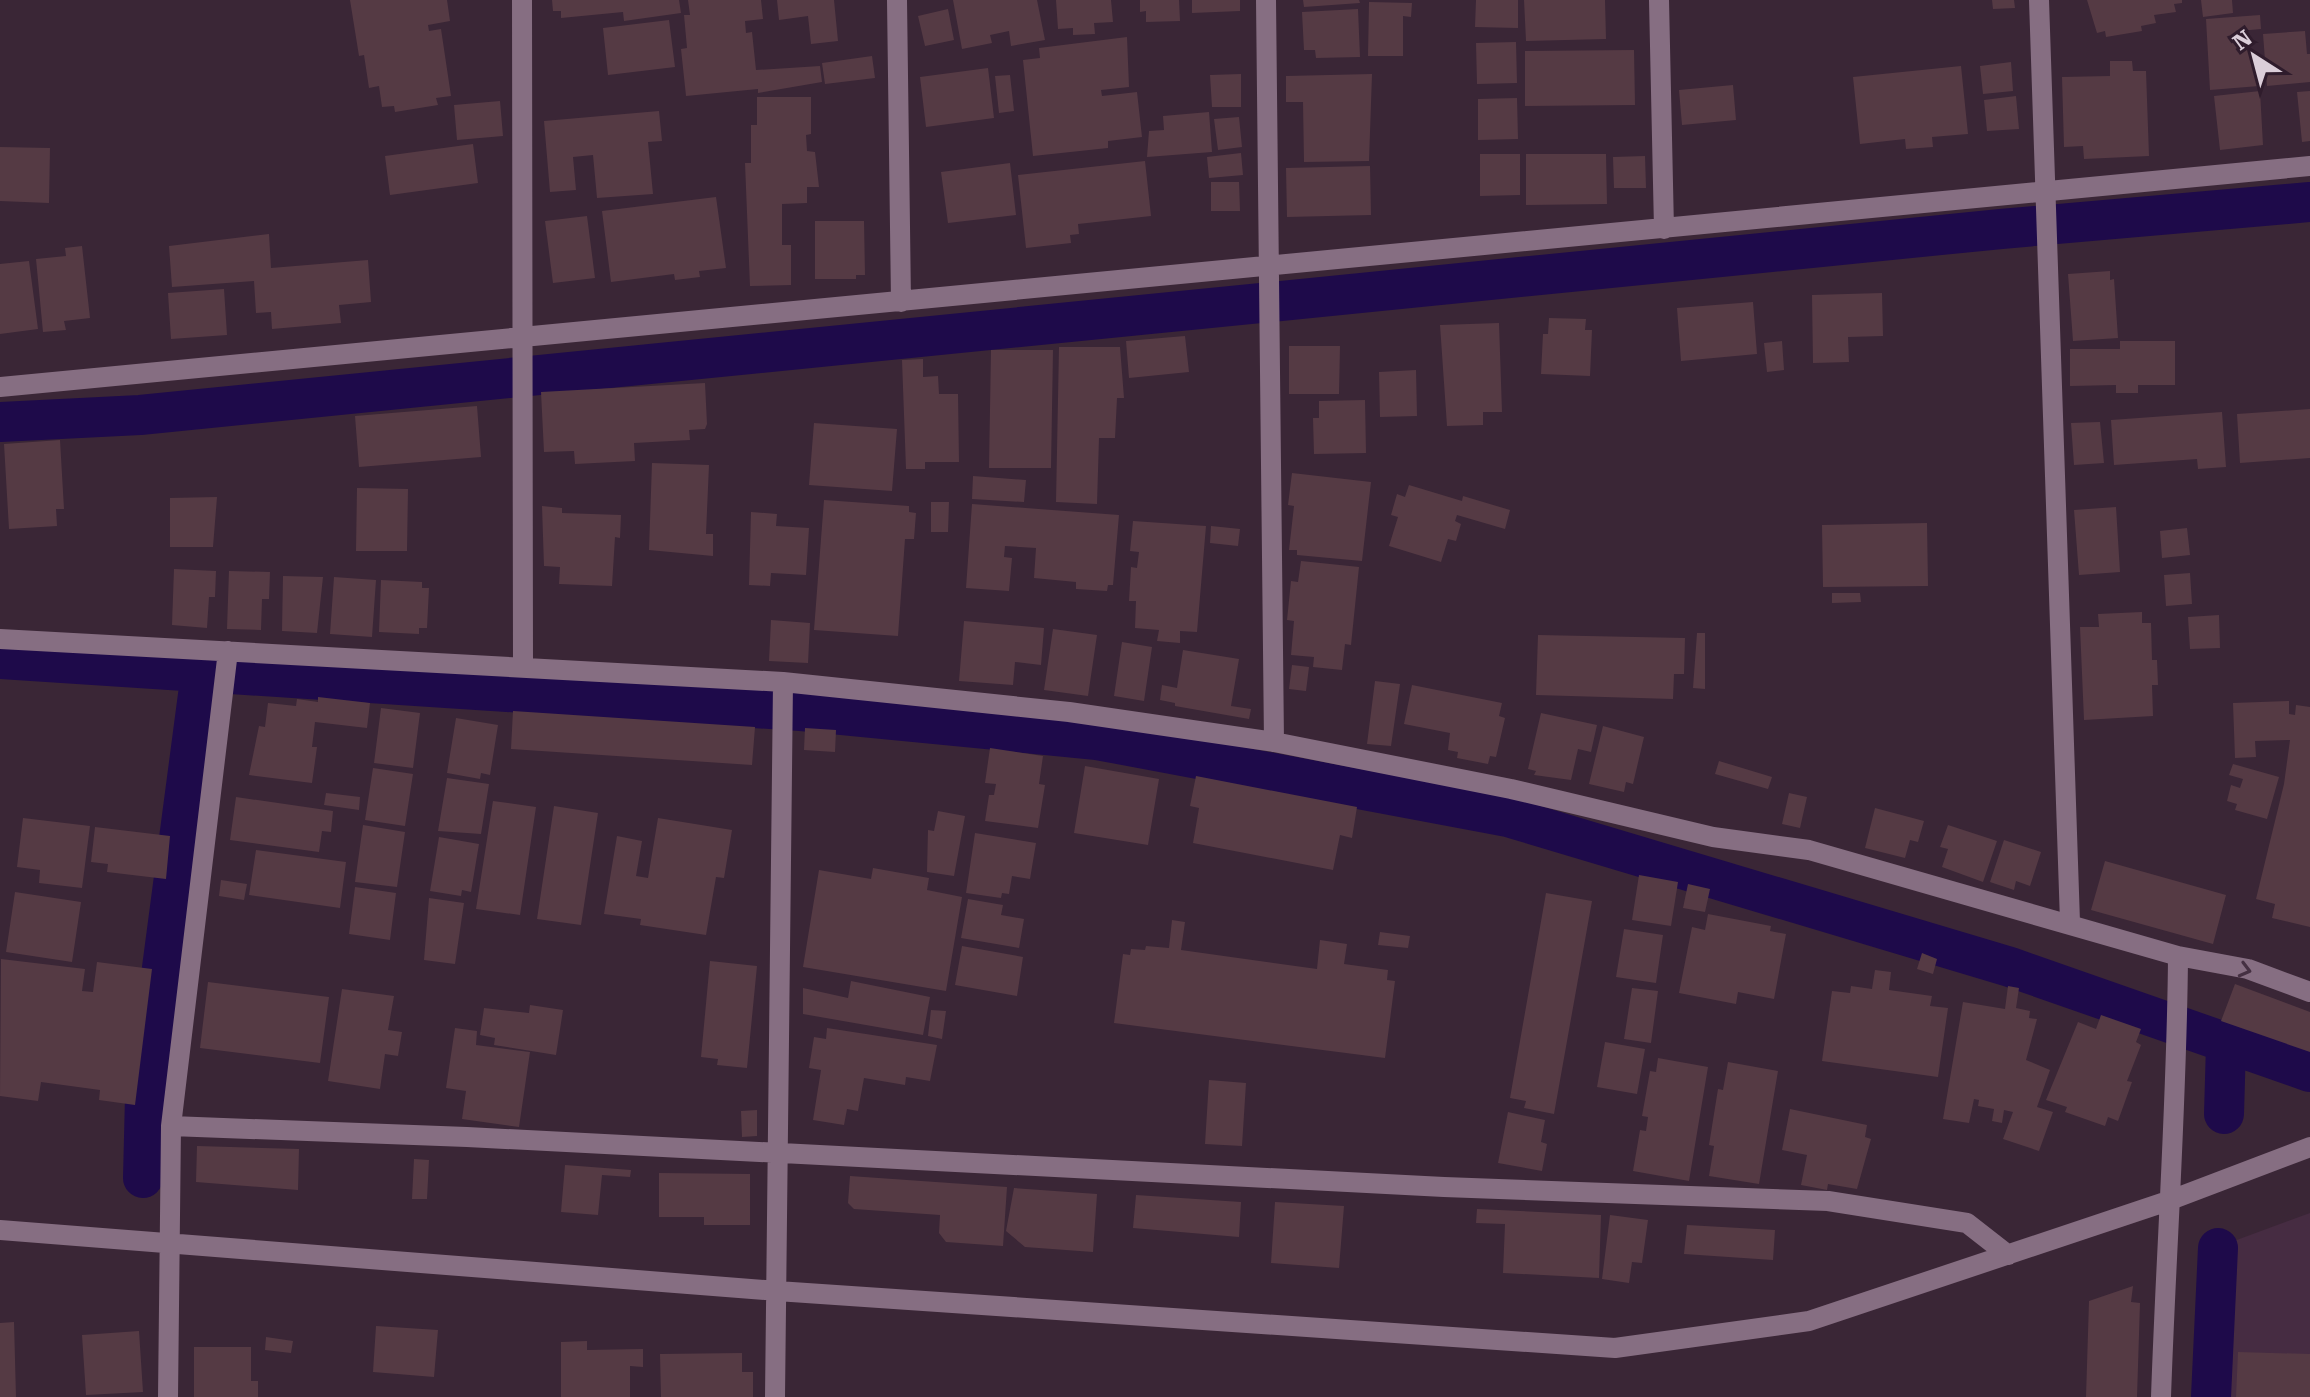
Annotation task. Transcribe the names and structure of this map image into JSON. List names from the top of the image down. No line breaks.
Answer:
{"north":"top left"}
